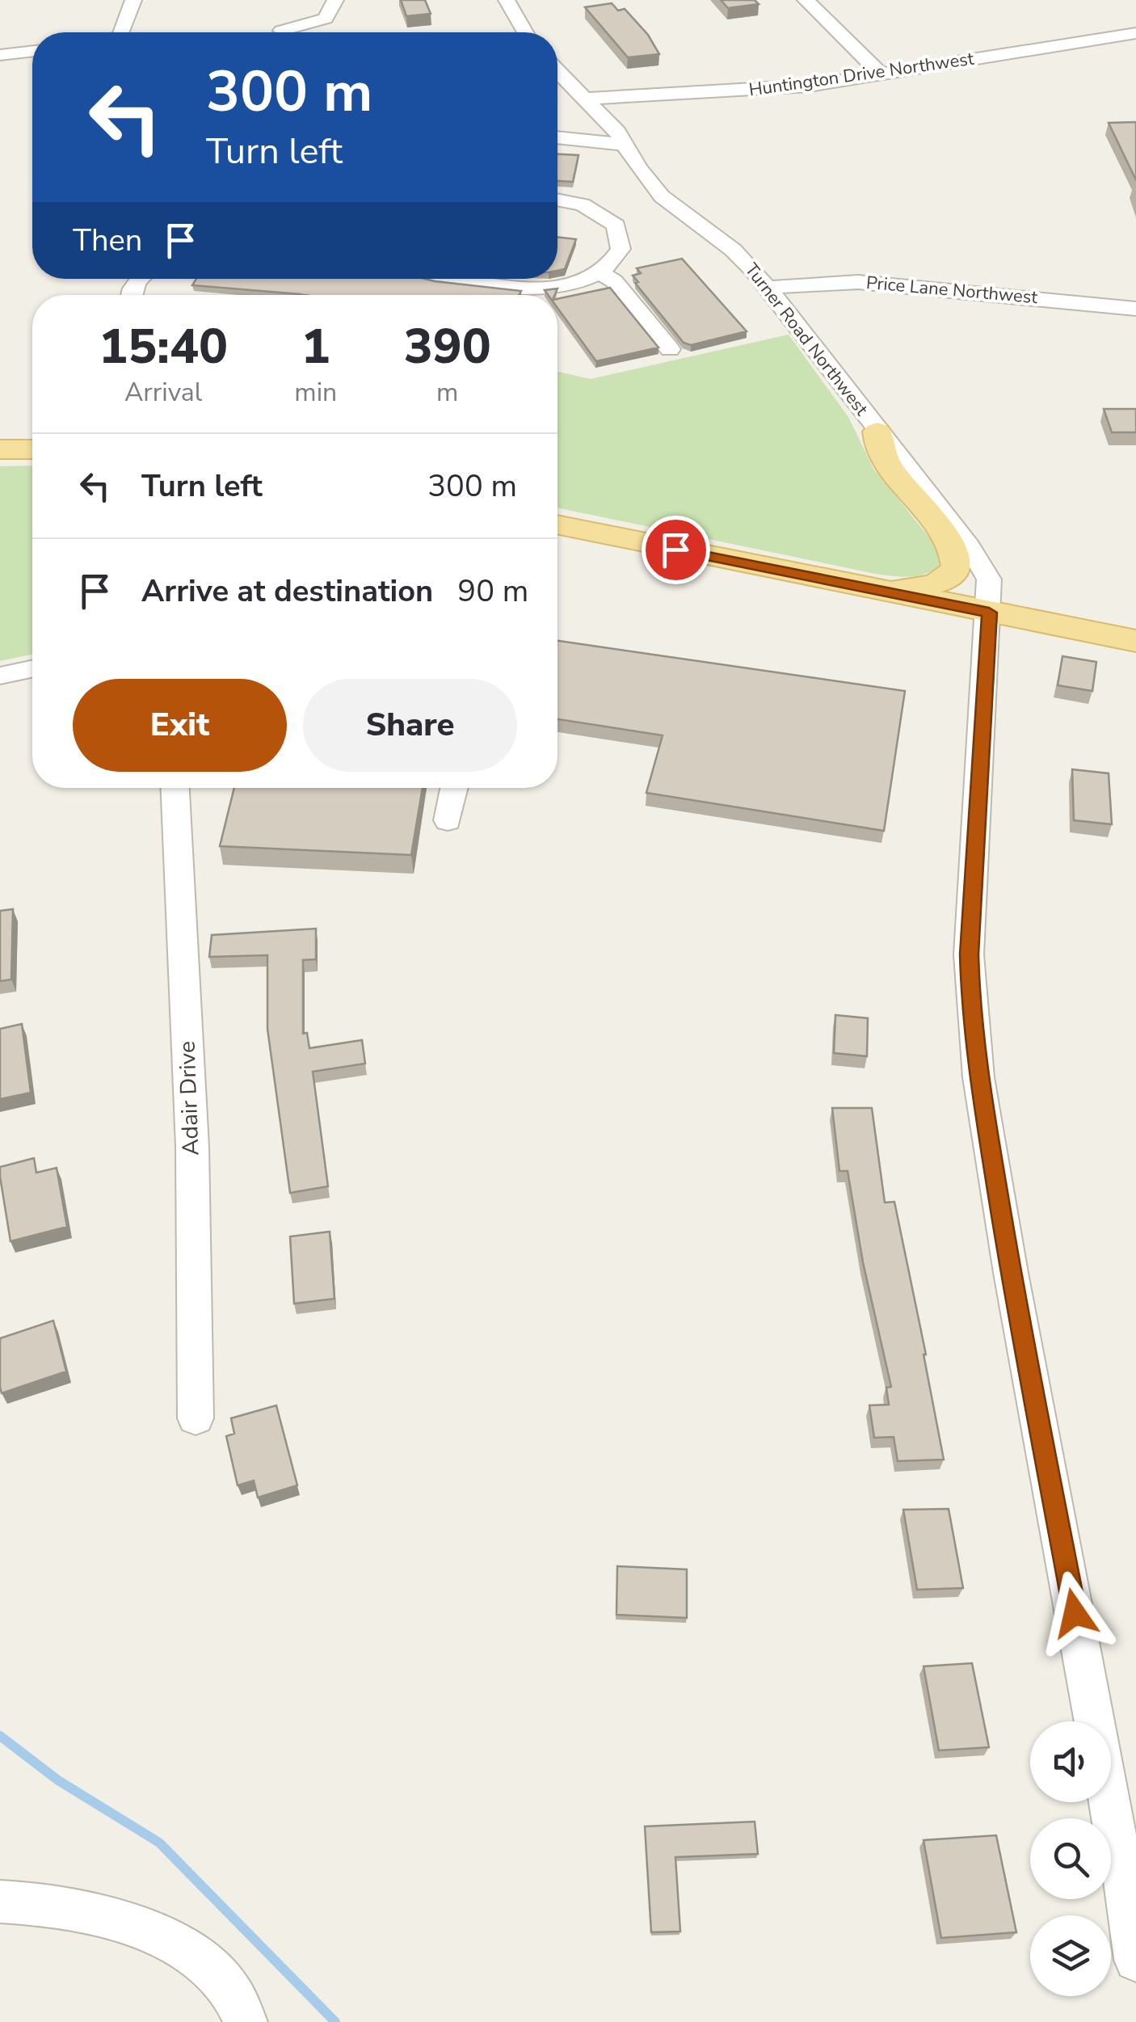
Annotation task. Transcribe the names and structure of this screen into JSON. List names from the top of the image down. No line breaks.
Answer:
{"streets":{"street":["Huntington Drive Northwest","Price Lane Northwest","Turner Road Northwest","Adair Drive"]},"crossings":[["Huntington Drive Northwest","Turner Road Northwest"],["Price Lane Northwest","Turner Road Northwest"]],"page":{"turn":["300 m","Turn left"],"then":"Then","eta":["15:40","Arrival","1","min","390","m"],"list":[{"name":"Turn left","value":"300 m"},{"name":"Arrive at destination","value":"90 m"}],"buttons":["Exit","Share"]}}
